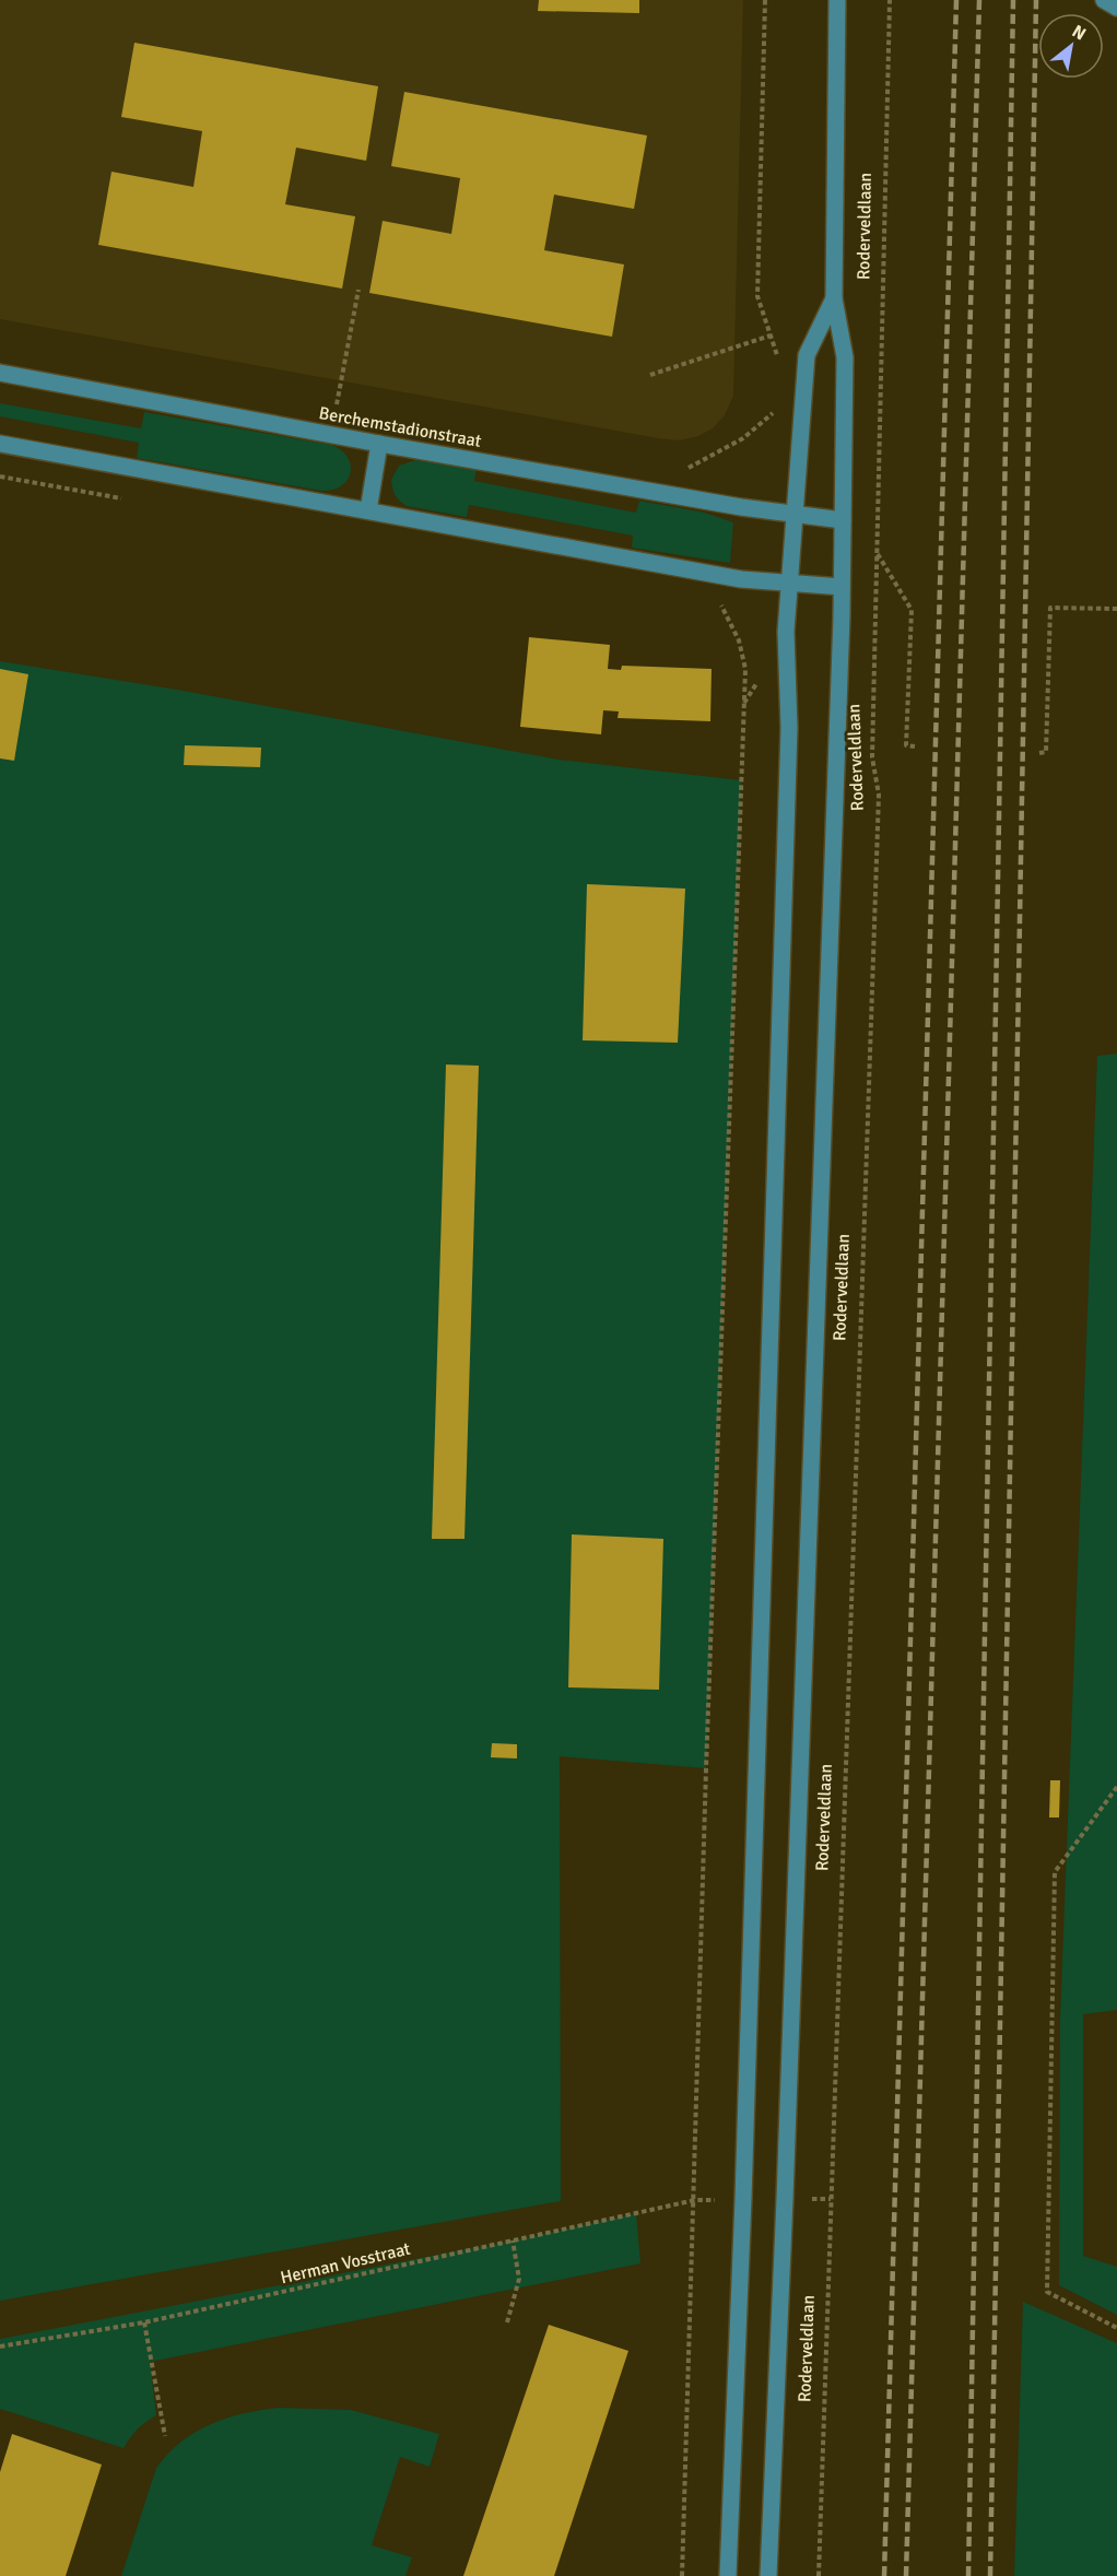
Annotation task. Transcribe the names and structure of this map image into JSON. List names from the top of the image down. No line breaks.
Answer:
{"streets":{"street":["Roderveldlaan","Berchemstadionstraat"],"path":["Herman Vosstraat"]},"crossings":[["Roderveldlaan","Berchemstadionstraat"]],"north":"top right"}
